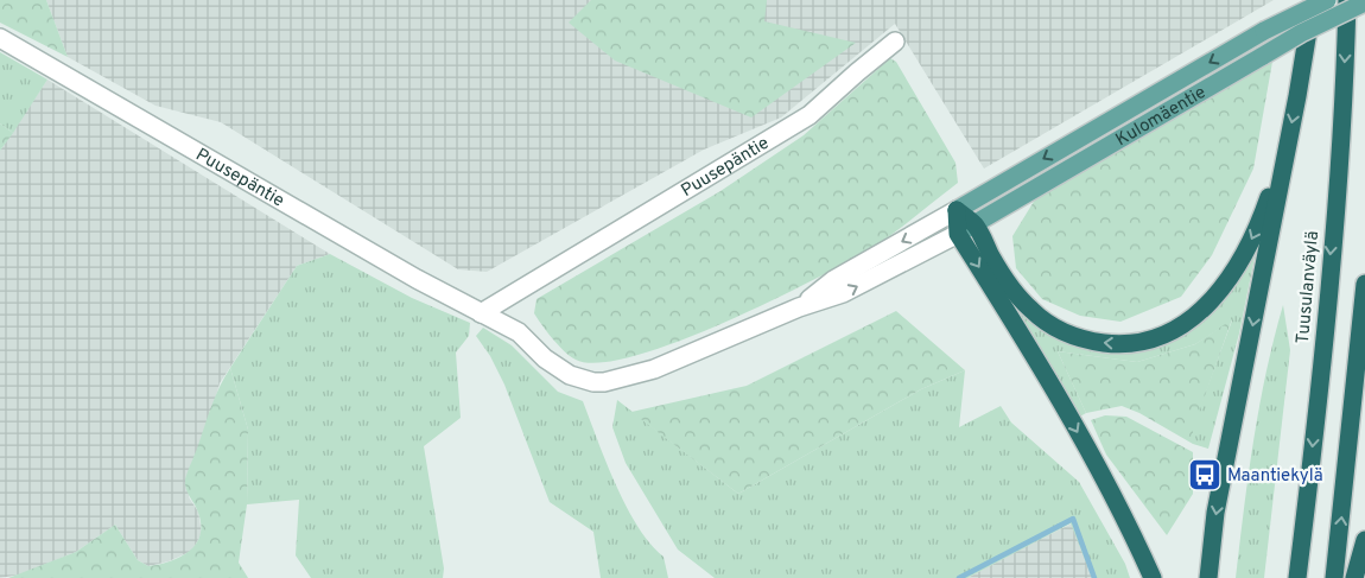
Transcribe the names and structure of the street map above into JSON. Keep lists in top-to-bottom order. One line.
{"streets":{"highway":["Tuusulanväylä"],"main road":["Kulomäentie"],"street":["Puusepäntie"]},"crossings":[["Kulomäentie","Puusepäntie"]],"places":{"bus stop":["Maantiekylä"]}}
